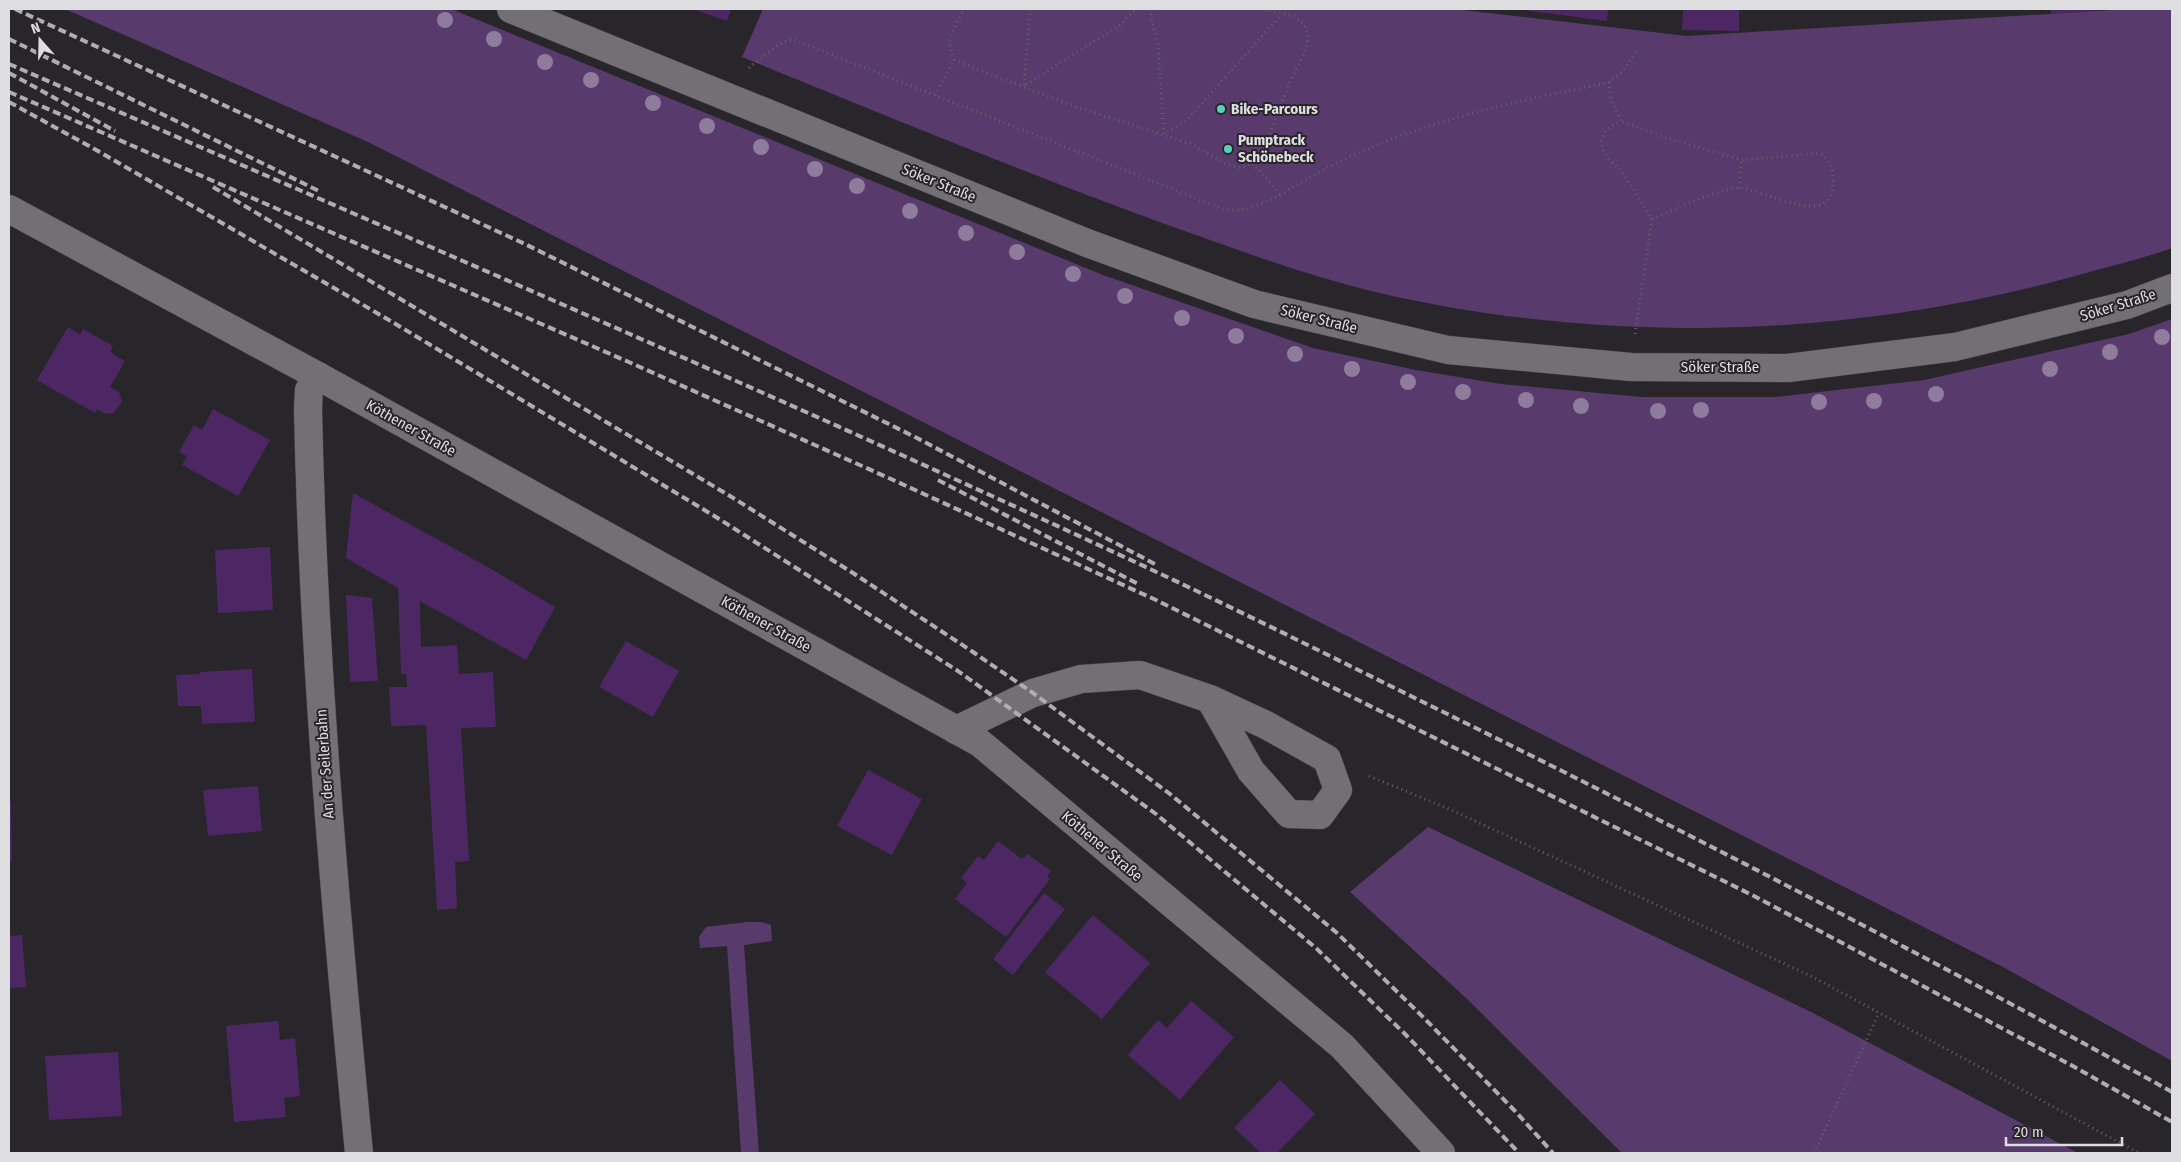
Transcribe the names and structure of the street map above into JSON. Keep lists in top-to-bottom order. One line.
{"streets":{"street":["Söker Straße","Köthener Straße","An der Seilerbahn"]},"crossings":[["Köthener Straße","An der Seilerbahn"]],"places":["Bike-Parcours","Pumptrack Schönebeck"],"scale_bar":"20 m","north":"top"}
